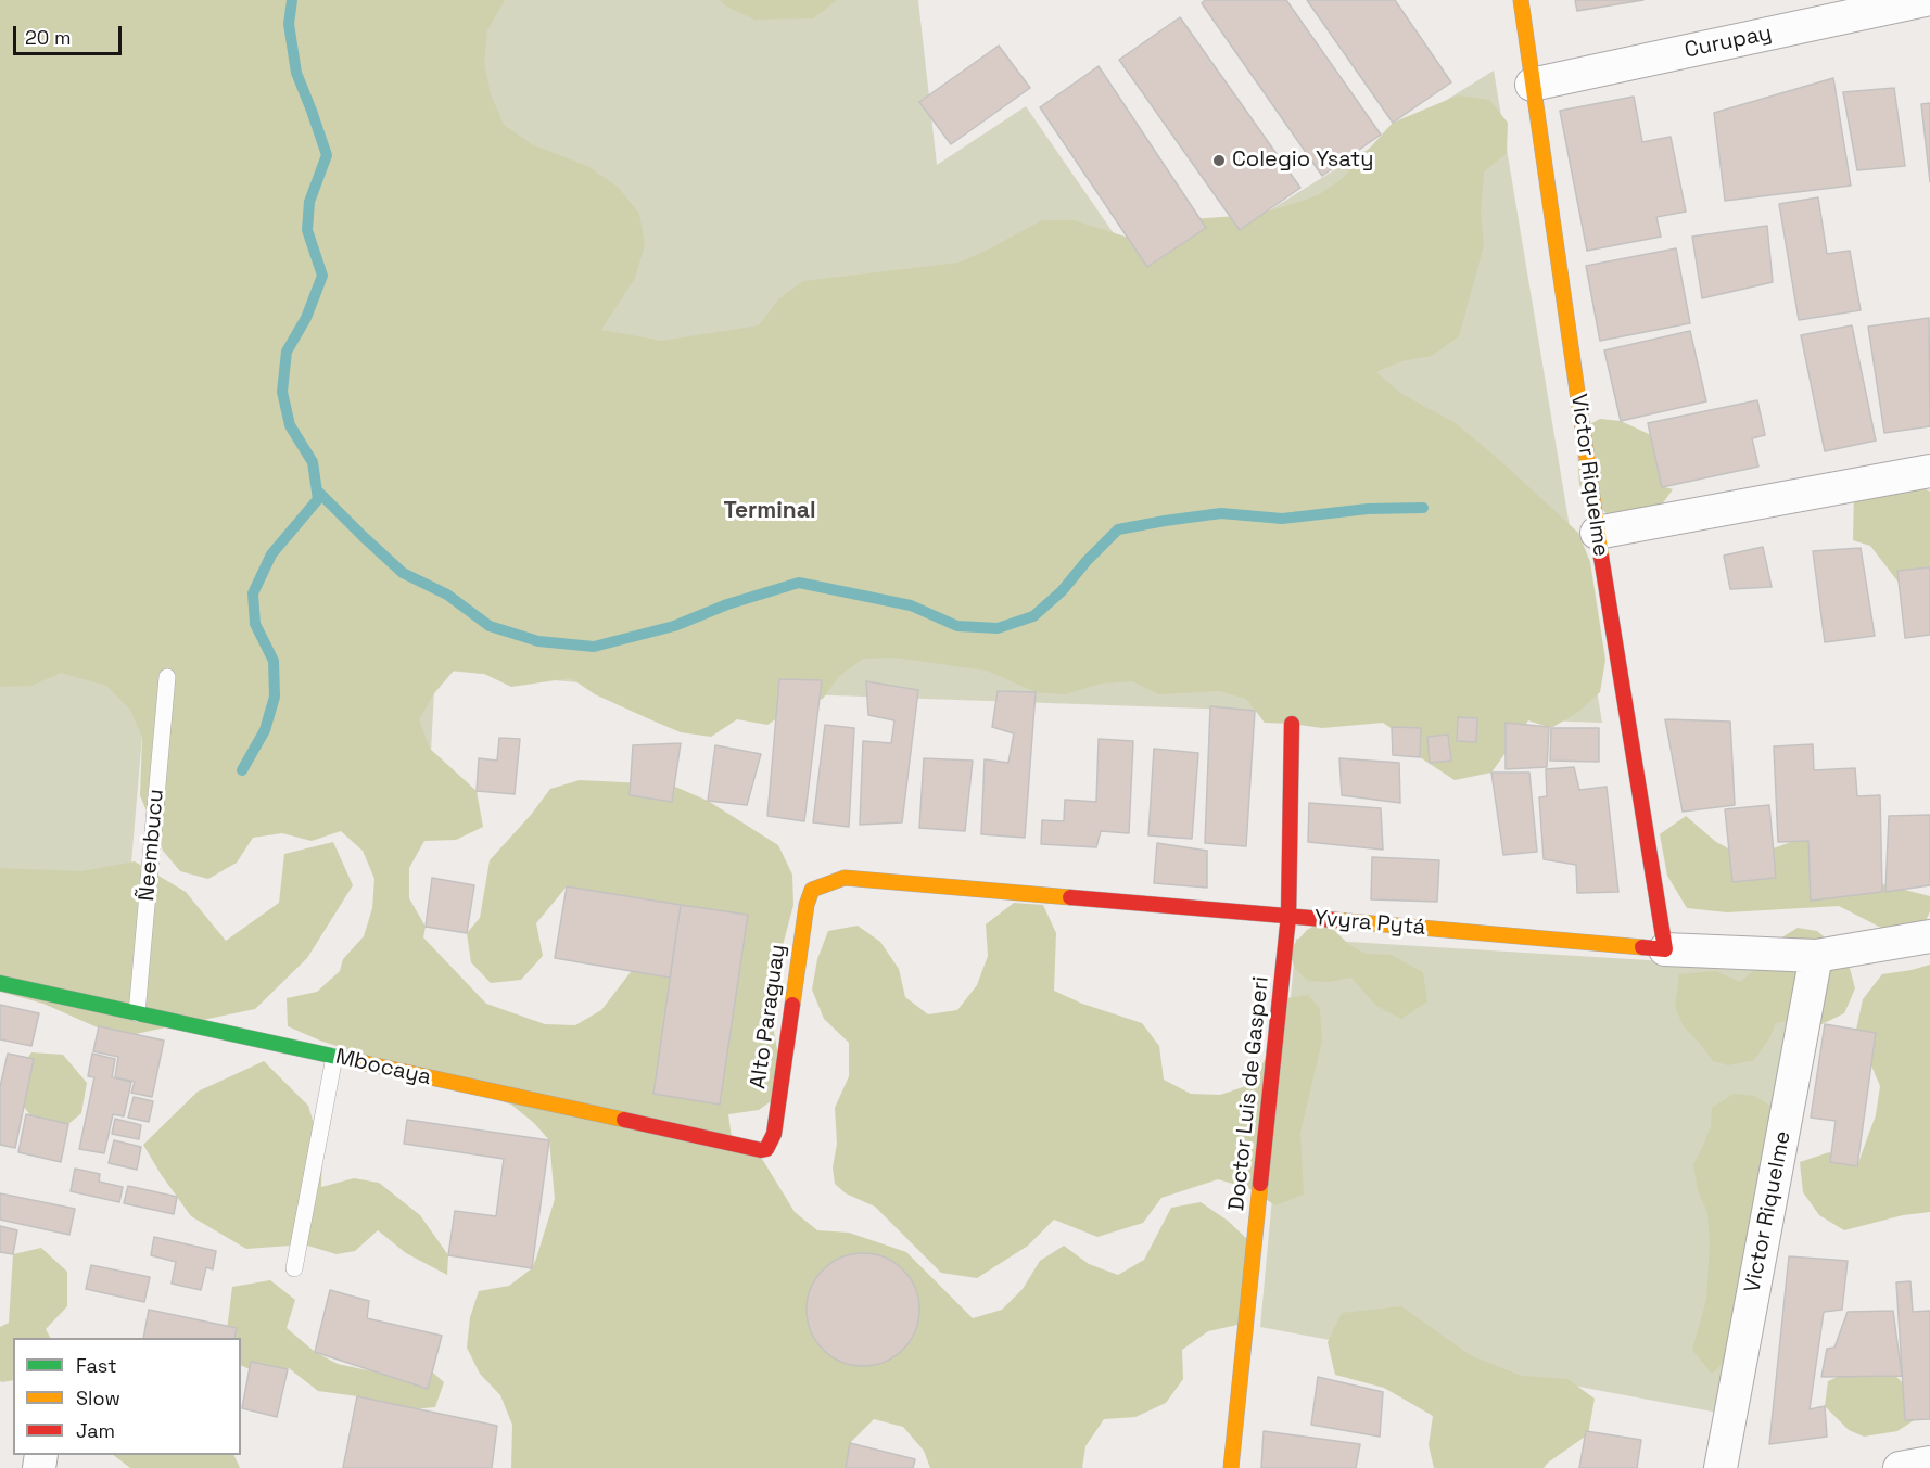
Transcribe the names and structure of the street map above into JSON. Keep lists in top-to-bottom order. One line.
{"streets":{"street":["Curupay","Victor Riquelme","Yvyra Pytá","Alto Paraguay","Mbocaya","Doctor Luis de Gasperi"],"lane":["Ñeembucu"]},"crossings":[["Curupay","Victor Riquelme"],["Victor Riquelme","Yvyra Pytá"],["Ñeembucu","Mbocaya"],["Yvyra Pytá","Alto Paraguay"],["Yvyra Pytá","Doctor Luis de Gasperi"],["Alto Paraguay","Mbocaya"]],"districts":["Terminal"],"places":["Colegio Ysaty"],"legend":["Fast","Slow","Jam"],"scale_bar":"20 m"}
